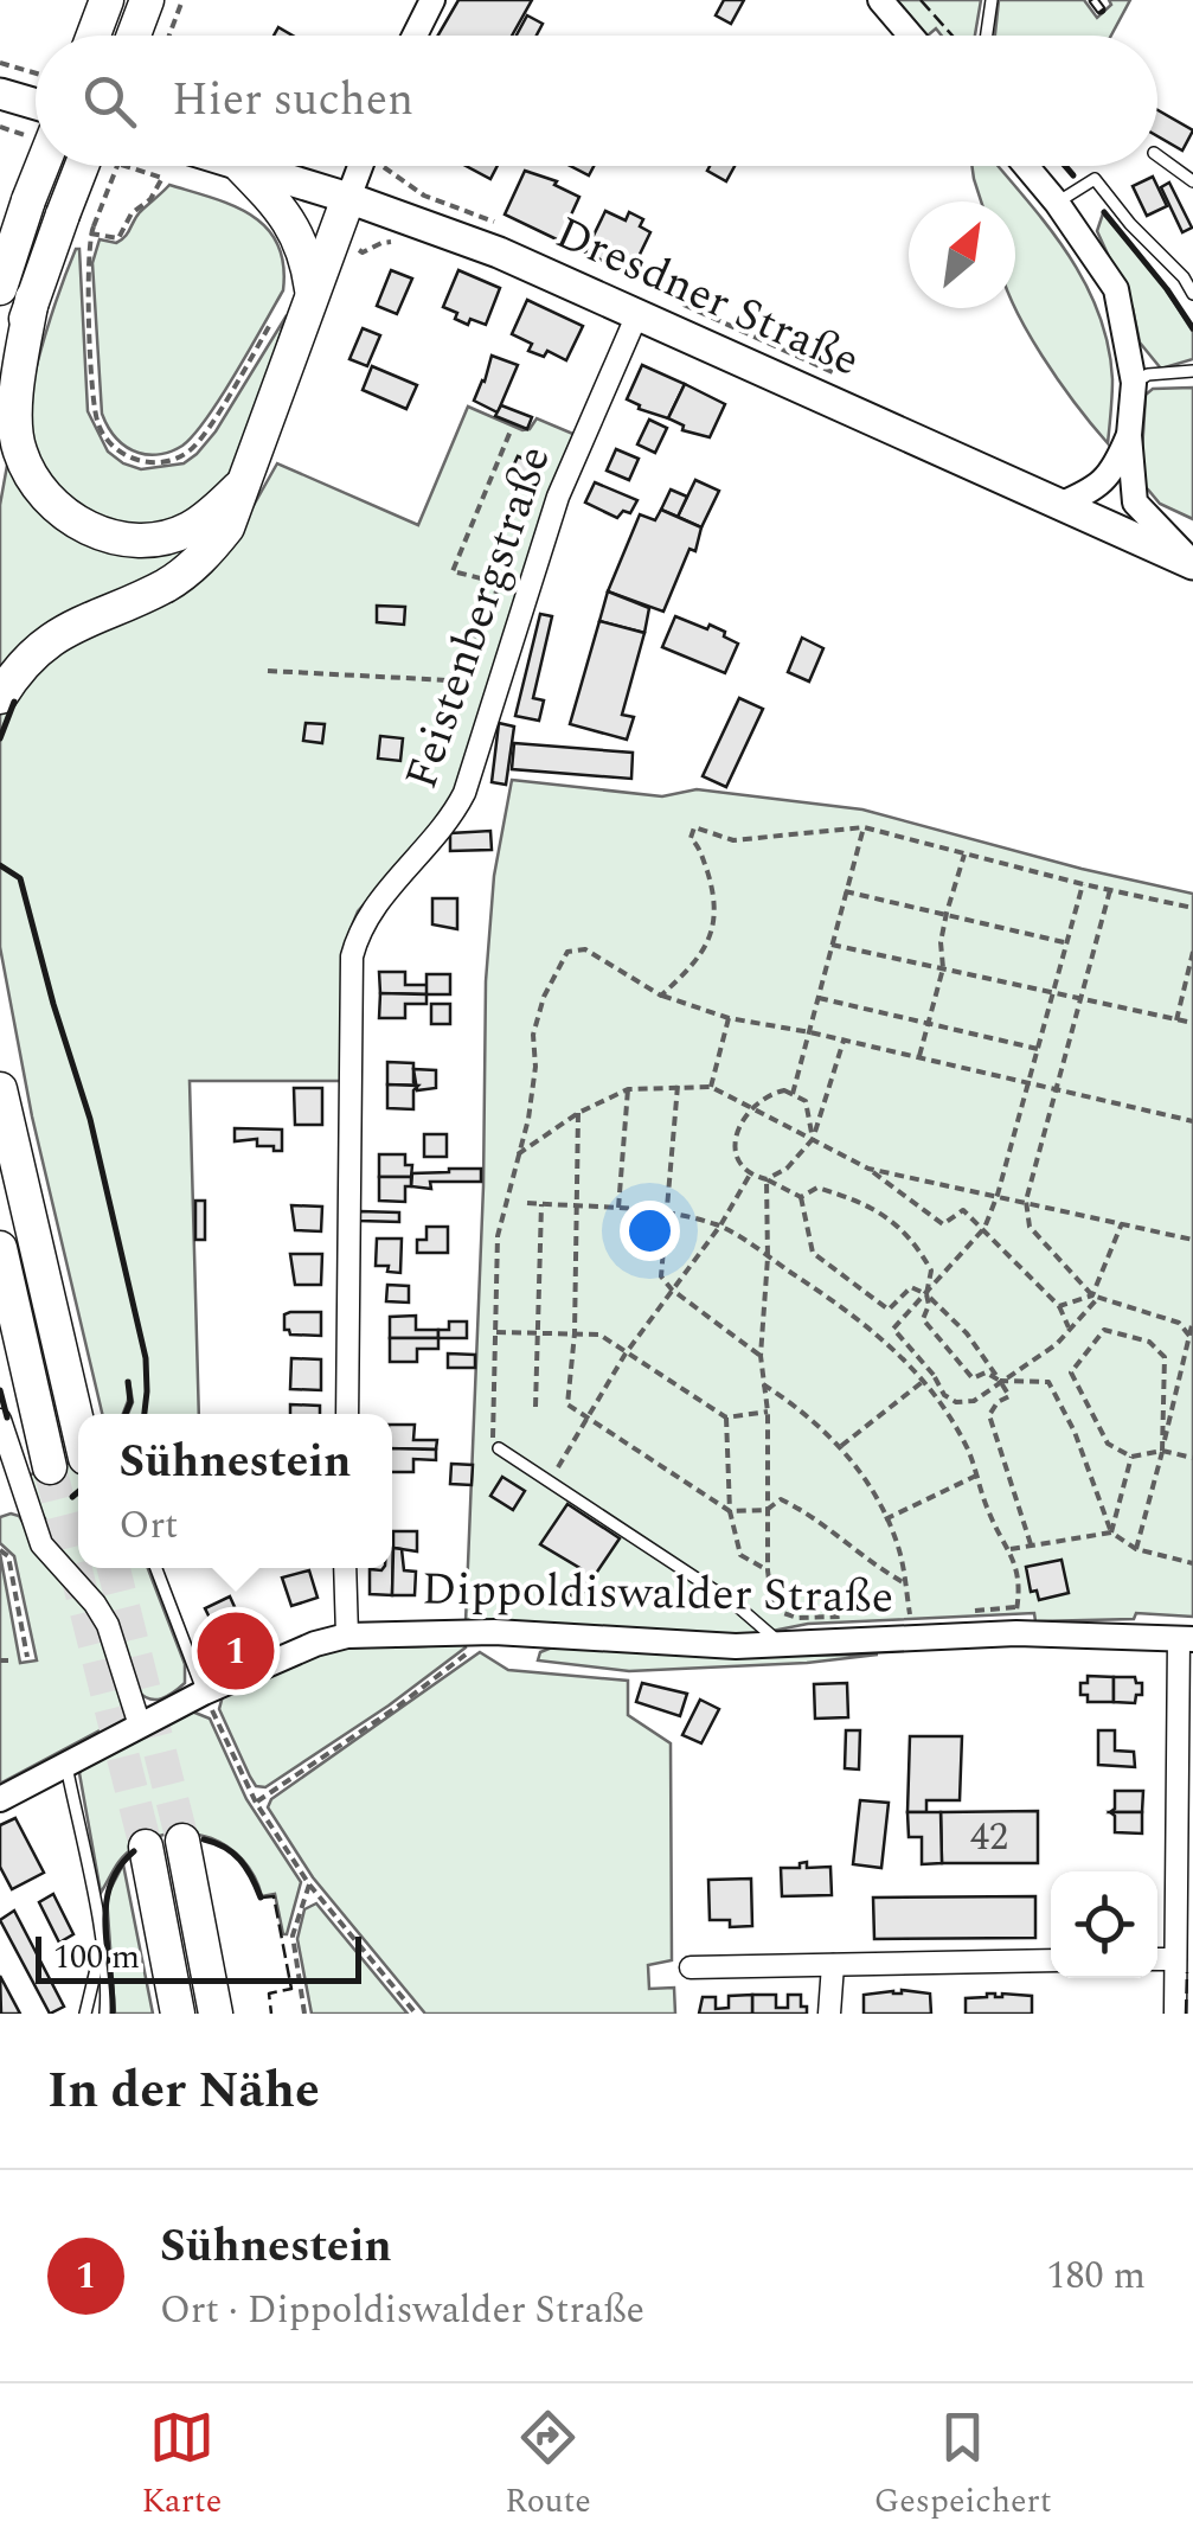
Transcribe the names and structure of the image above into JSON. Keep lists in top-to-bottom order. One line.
{"streets":{"main road":["Dresdner Straße"],"street":["Feistenbergstraße","Dippoldiswalder Straße"]},"crossings":[["Dresdner Straße","Feistenbergstraße"]],"house_numbers":["42"],"scale_bar":"100 m","north":"top right","page":{"search":"Hier suchen","popup":["Sühnestein","Ort"],"pins":"1","scale":"100 m","heading":"In der Nähe","list":[{"mark":"1","name":"Sühnestein","note":"Ort · Dippoldiswalder Straße","value":"180 m"}],"nav":["Karte","Route","Gespeichert"]}}
